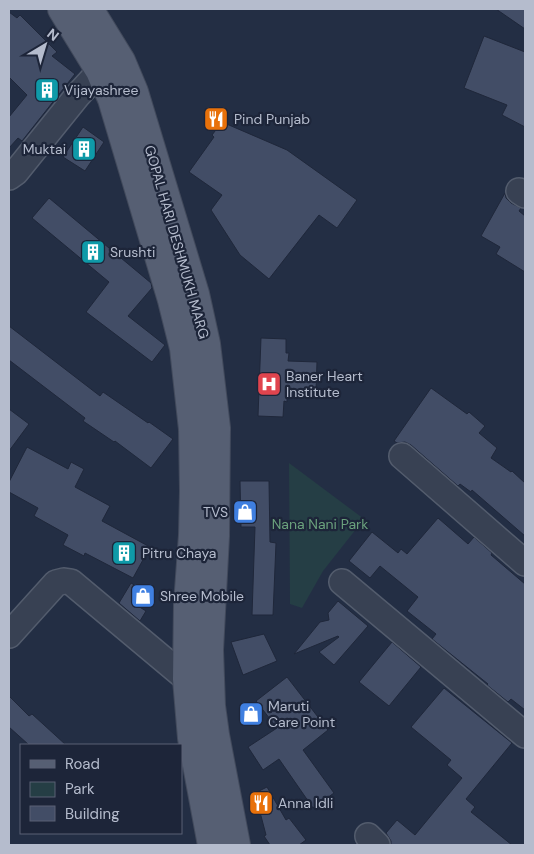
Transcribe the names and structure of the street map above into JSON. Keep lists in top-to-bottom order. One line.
{"streets":{"main road":["GOPAL HARI DESHMUKH MARG"]},"parks":["Nana Nani Park"],"places":{"building":["Vijayashree","Muktai","Srushti","Pitru Chaya"],"restaurant":["Pind Punjab","Anna Idli"],"hospital":["Baner Heart Institute"],"shop":["TVS","Shree Mobile","Maruti Care Point"]},"legend":["Road","Park","Building"],"north":"top right"}
